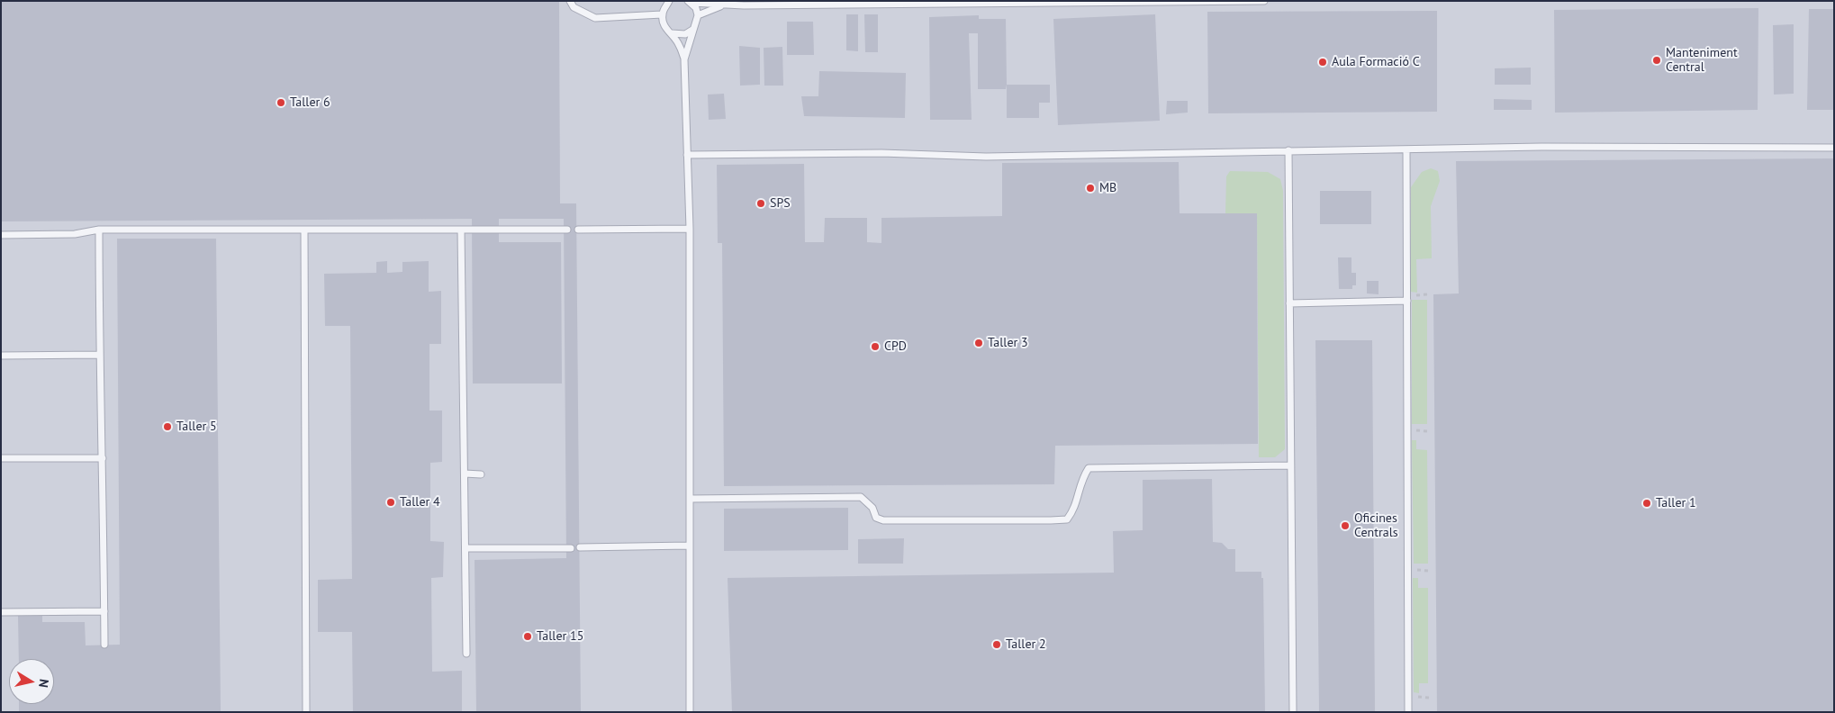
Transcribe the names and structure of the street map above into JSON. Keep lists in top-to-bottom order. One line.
{"places":["Manteniment Central","Aula Formació C","Taller 6","MB","SPS","Taller 3","CPD","Taller 5","Taller 4","Taller 1","Oficines Centrals","Taller 15","Taller 2"],"north":"right"}
